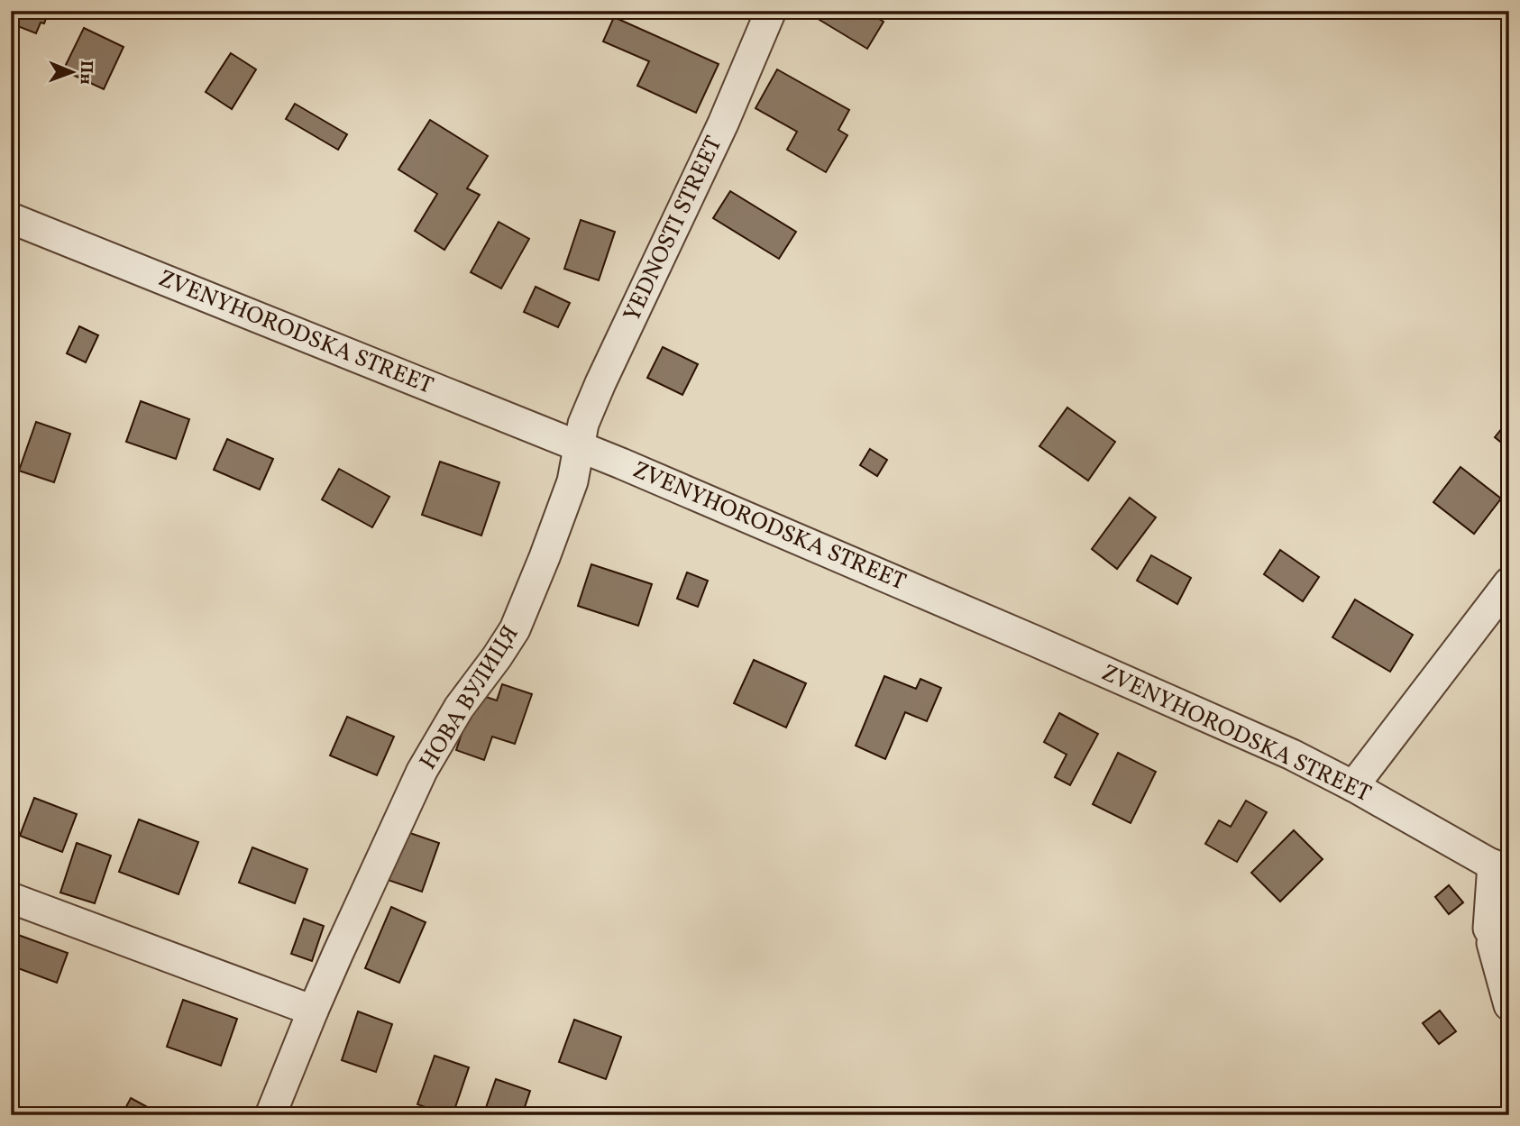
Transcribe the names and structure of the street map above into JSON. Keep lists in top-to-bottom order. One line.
{"streets":{"street":["YEDNOSTI STREET","ZVENYHORODSKA STREET","НОВА ВУЛИЦЯ"]},"crossings":[["YEDNOSTI STREET","ZVENYHORODSKA STREET"],["YEDNOSTI STREET","НОВА ВУЛИЦЯ"],["ZVENYHORODSKA STREET","НОВА ВУЛИЦЯ"]],"north":"right"}
